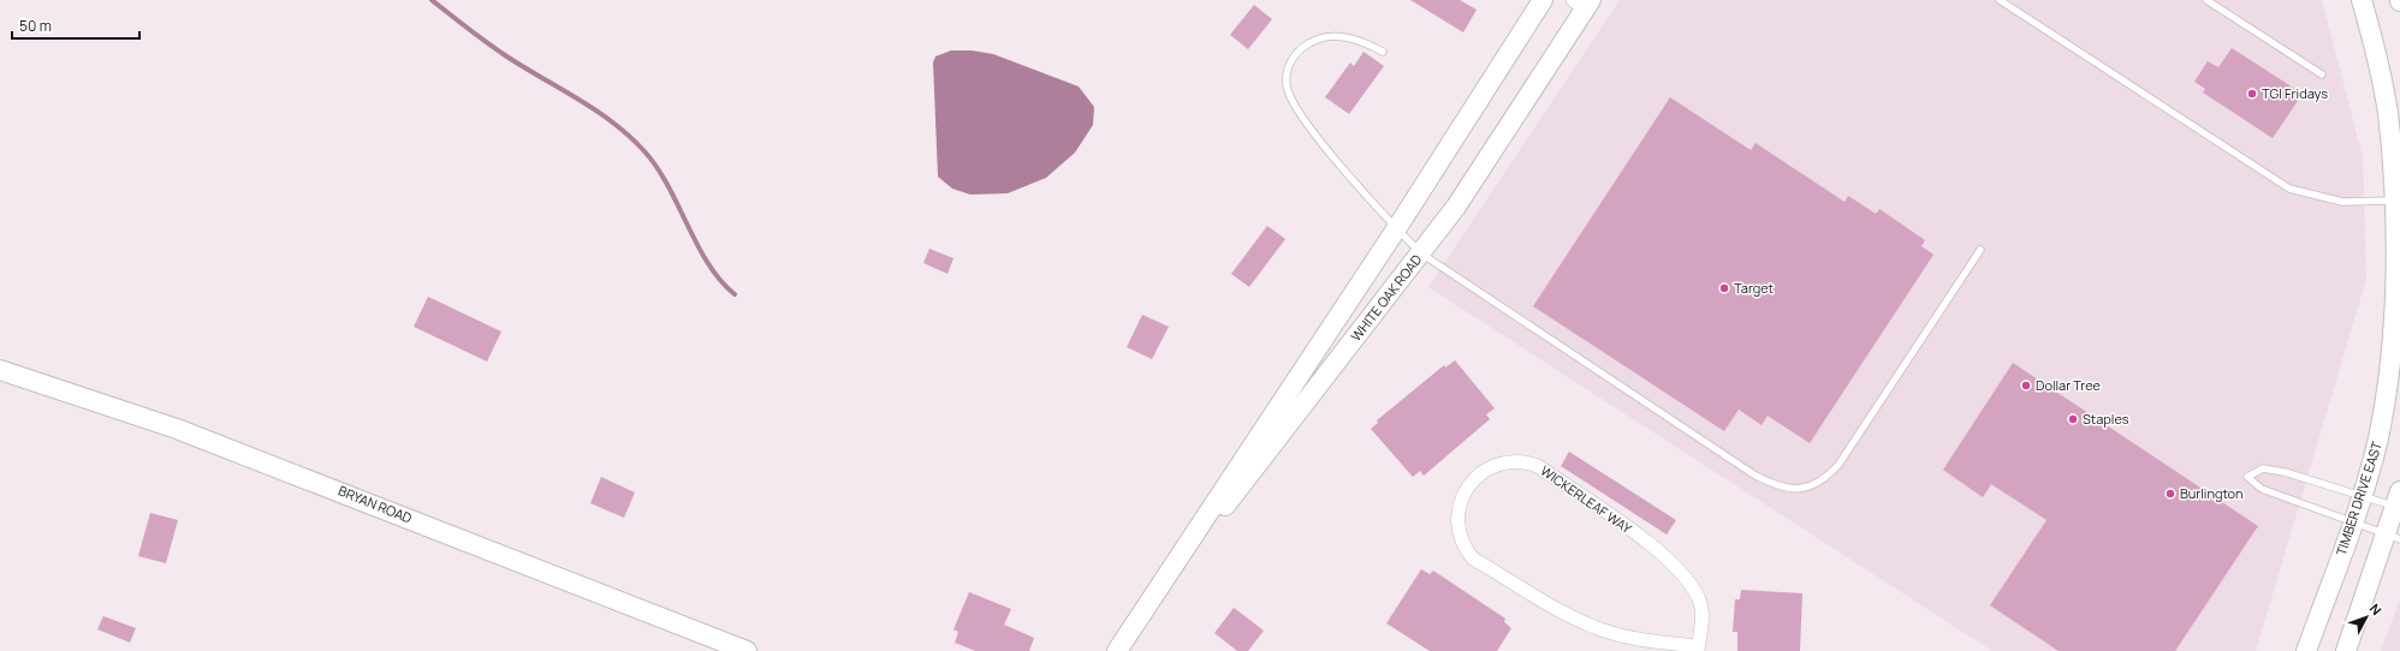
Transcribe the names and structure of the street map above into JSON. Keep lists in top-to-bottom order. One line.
{"streets":{"street":["WHITE OAK ROAD","TIMBER DRIVE EAST","WICKERLEAF WAY","BRYAN ROAD"]},"places":["TGI Fridays","Target","Dollar Tree","Staples","Burlington"],"scale_bar":"50 m","north":"top right"}
